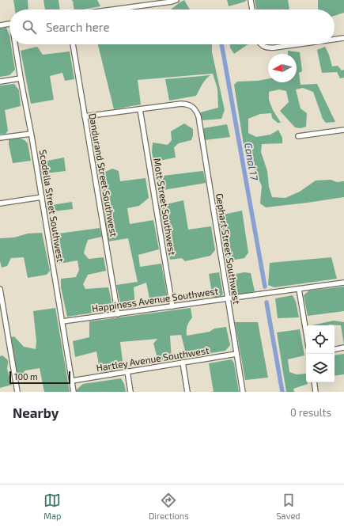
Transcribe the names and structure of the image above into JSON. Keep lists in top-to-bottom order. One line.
{"streets":{"street":["Dandurand Street Southwest","Scodella Street Southwest","Mott Street Southwest","Gephart Street Southwest","Happiness Avenue Southwest","Hartley Avenue Southwest"]},"crossings":[["Dandurand Street Southwest","Happiness Avenue Southwest"],["Scodella Street Southwest","Happiness Avenue Southwest"],["Scodella Street Southwest","Hartley Avenue Southwest"],["Mott Street Southwest","Gephart Street Southwest"],["Mott Street Southwest","Happiness Avenue Southwest"],["Gephart Street Southwest","Happiness Avenue Southwest"],["Gephart Street Southwest","Hartley Avenue Southwest"]],"water":["Canal 17"],"scale_bar":"100 m","north":"left","page":{"search":"Search here","scale":"100 m","heading":["Nearby","0 results"],"nav":["Map","Directions","Saved"]}}
